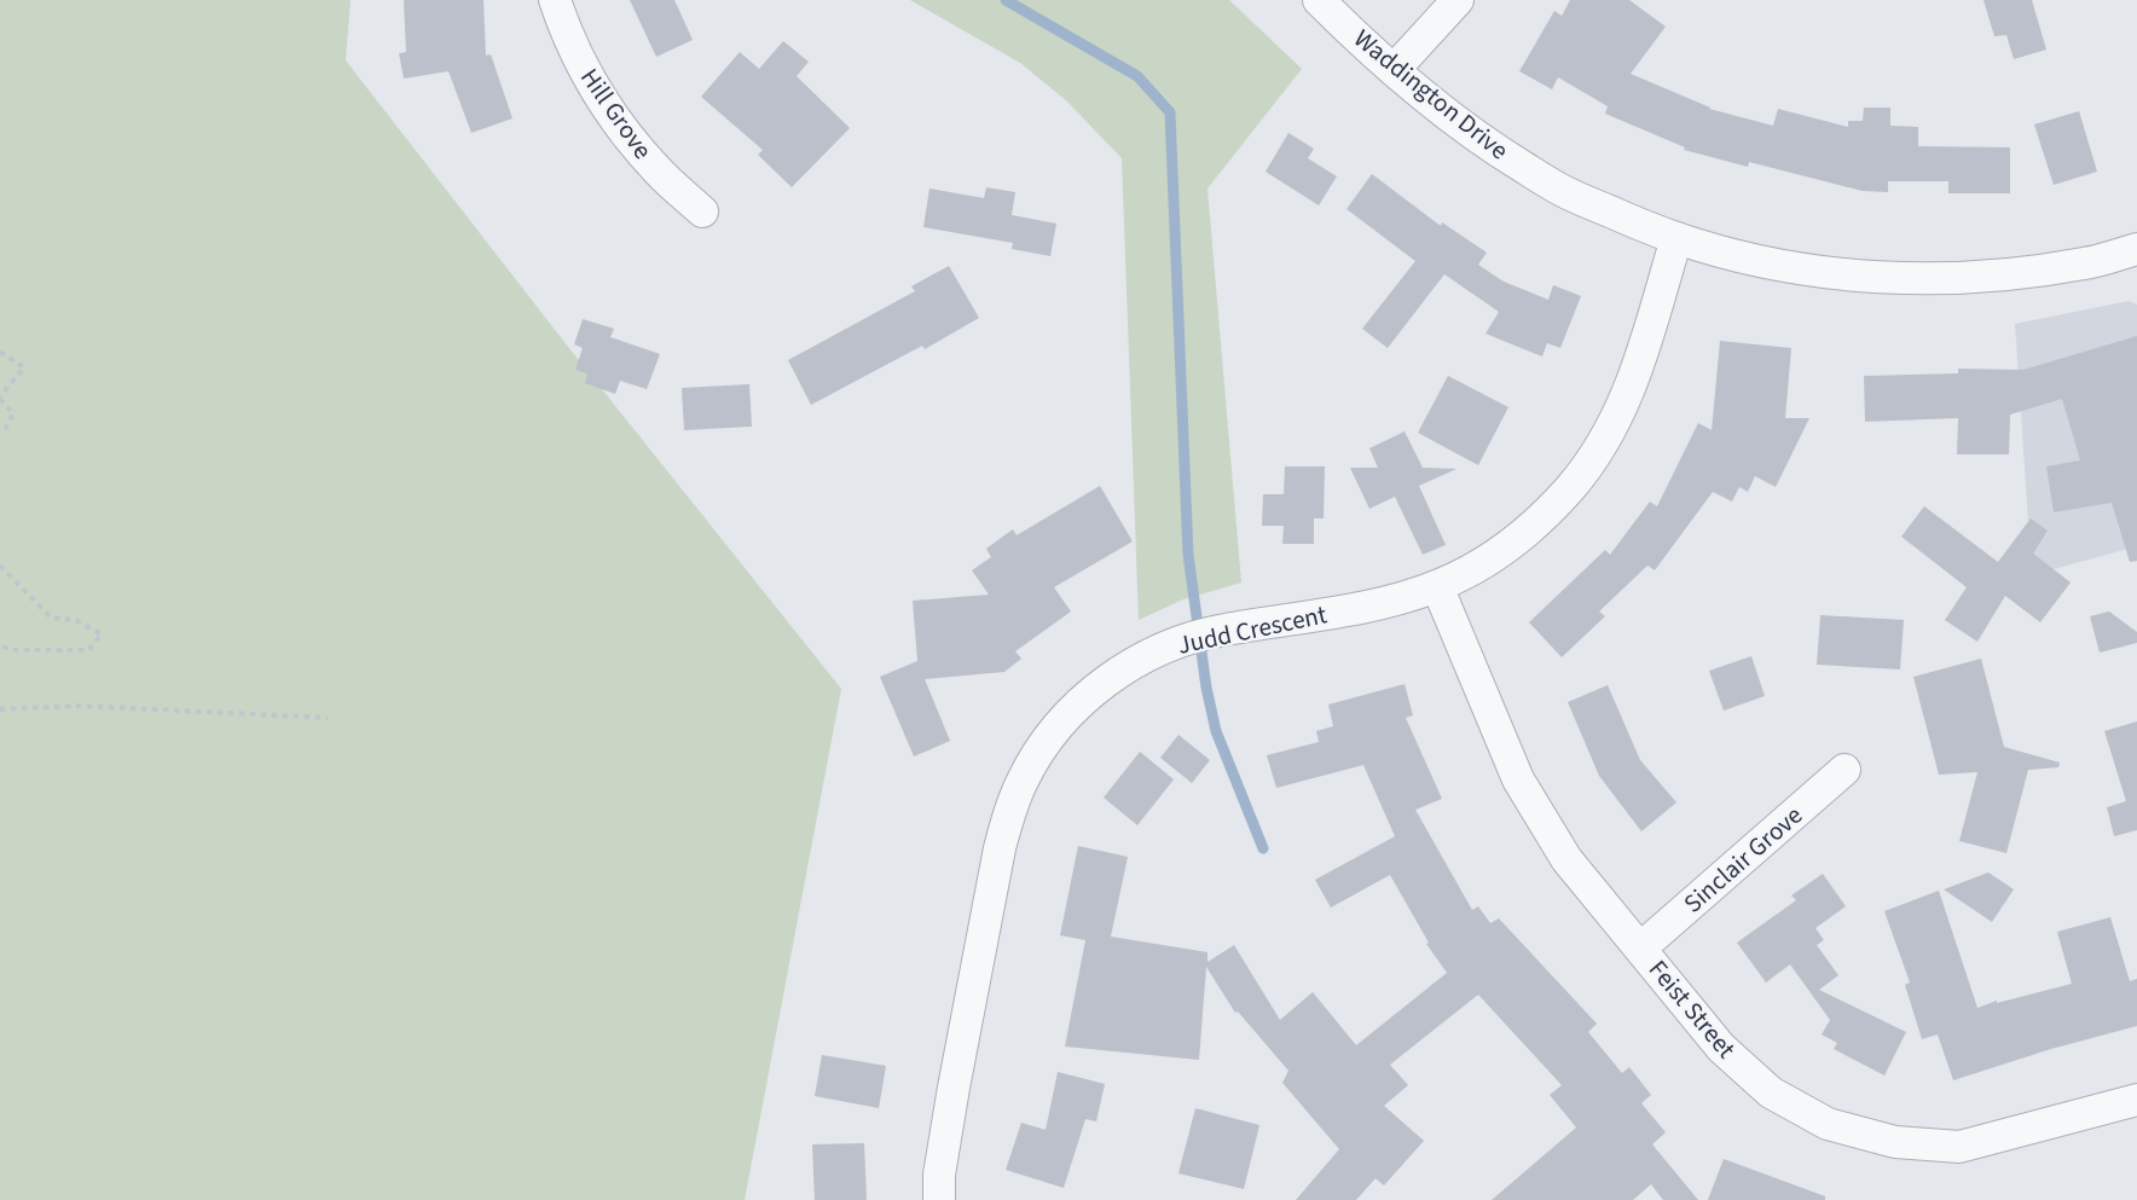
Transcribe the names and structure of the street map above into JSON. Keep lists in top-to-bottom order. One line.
{"streets":{"street":["Waddington Drive","Hill Grove","Judd Crescent","Sinclair Grove","Feist Street"]},"crossings":[["Waddington Drive","Judd Crescent"],["Judd Crescent","Feist Street"],["Sinclair Grove","Feist Street"]]}
